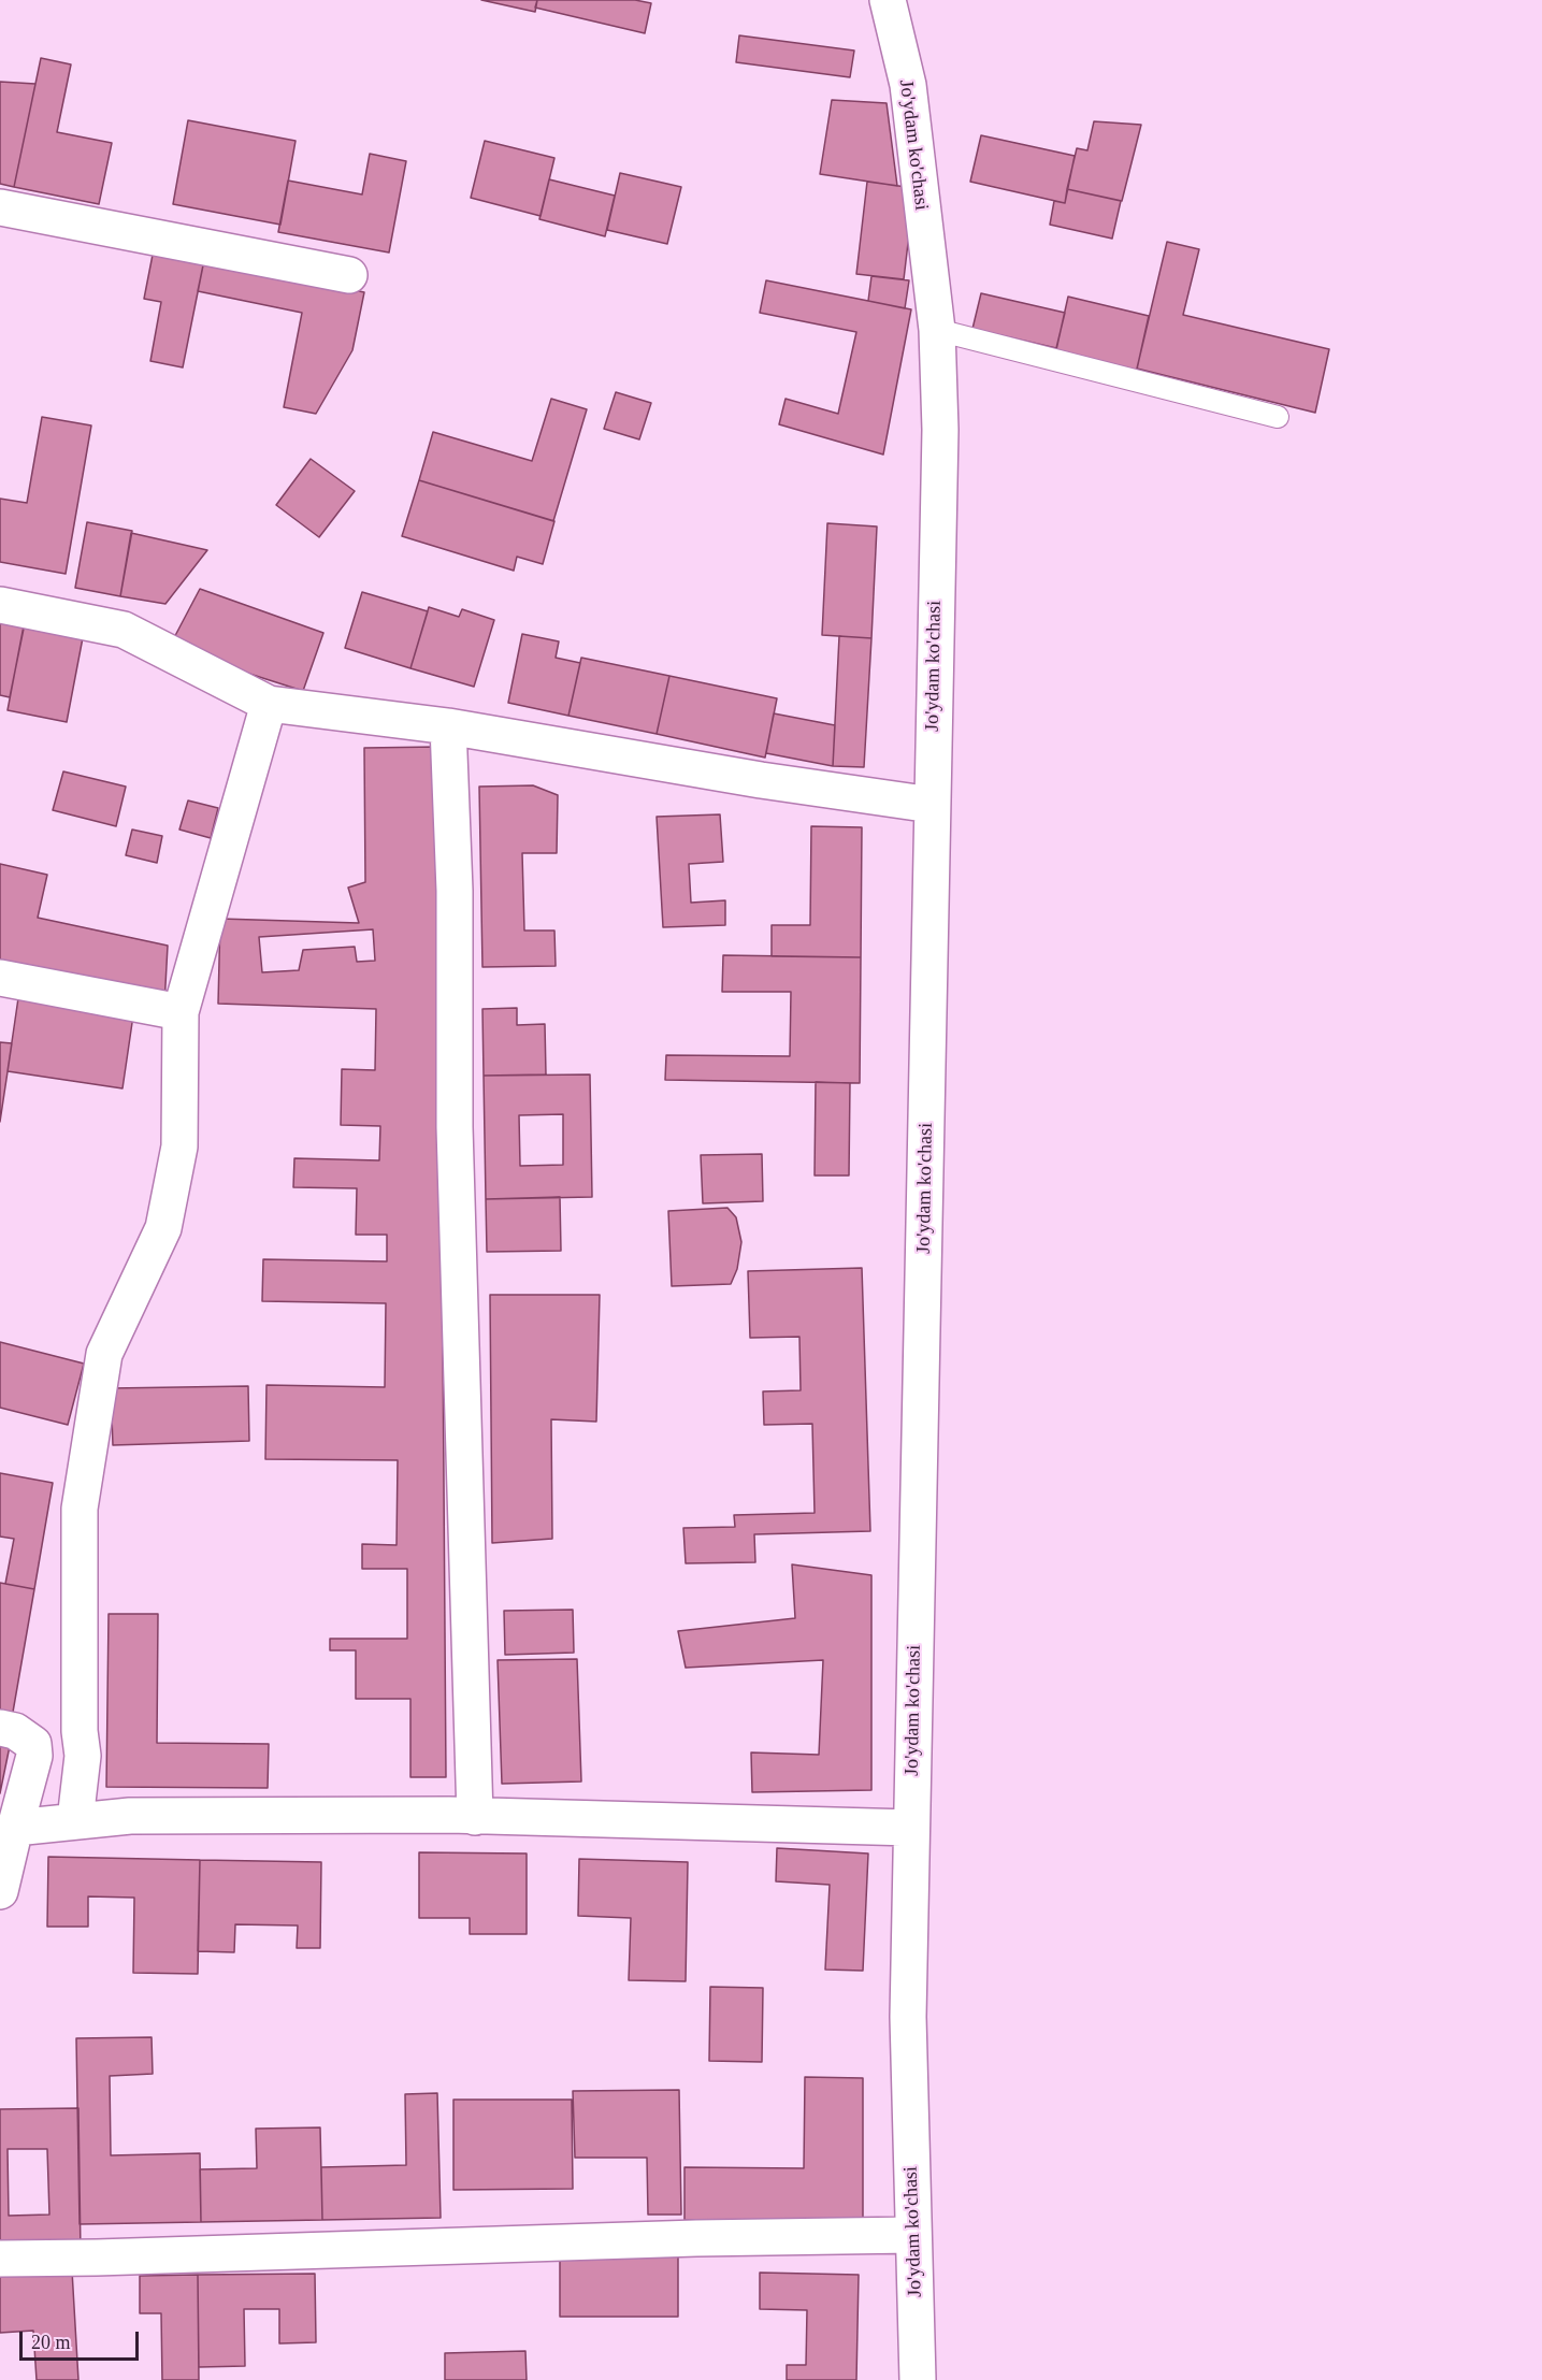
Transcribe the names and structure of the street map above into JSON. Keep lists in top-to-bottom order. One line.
{"streets":{"street":["Jo'ydam ko'chasi"]},"scale_bar":"20 m"}
